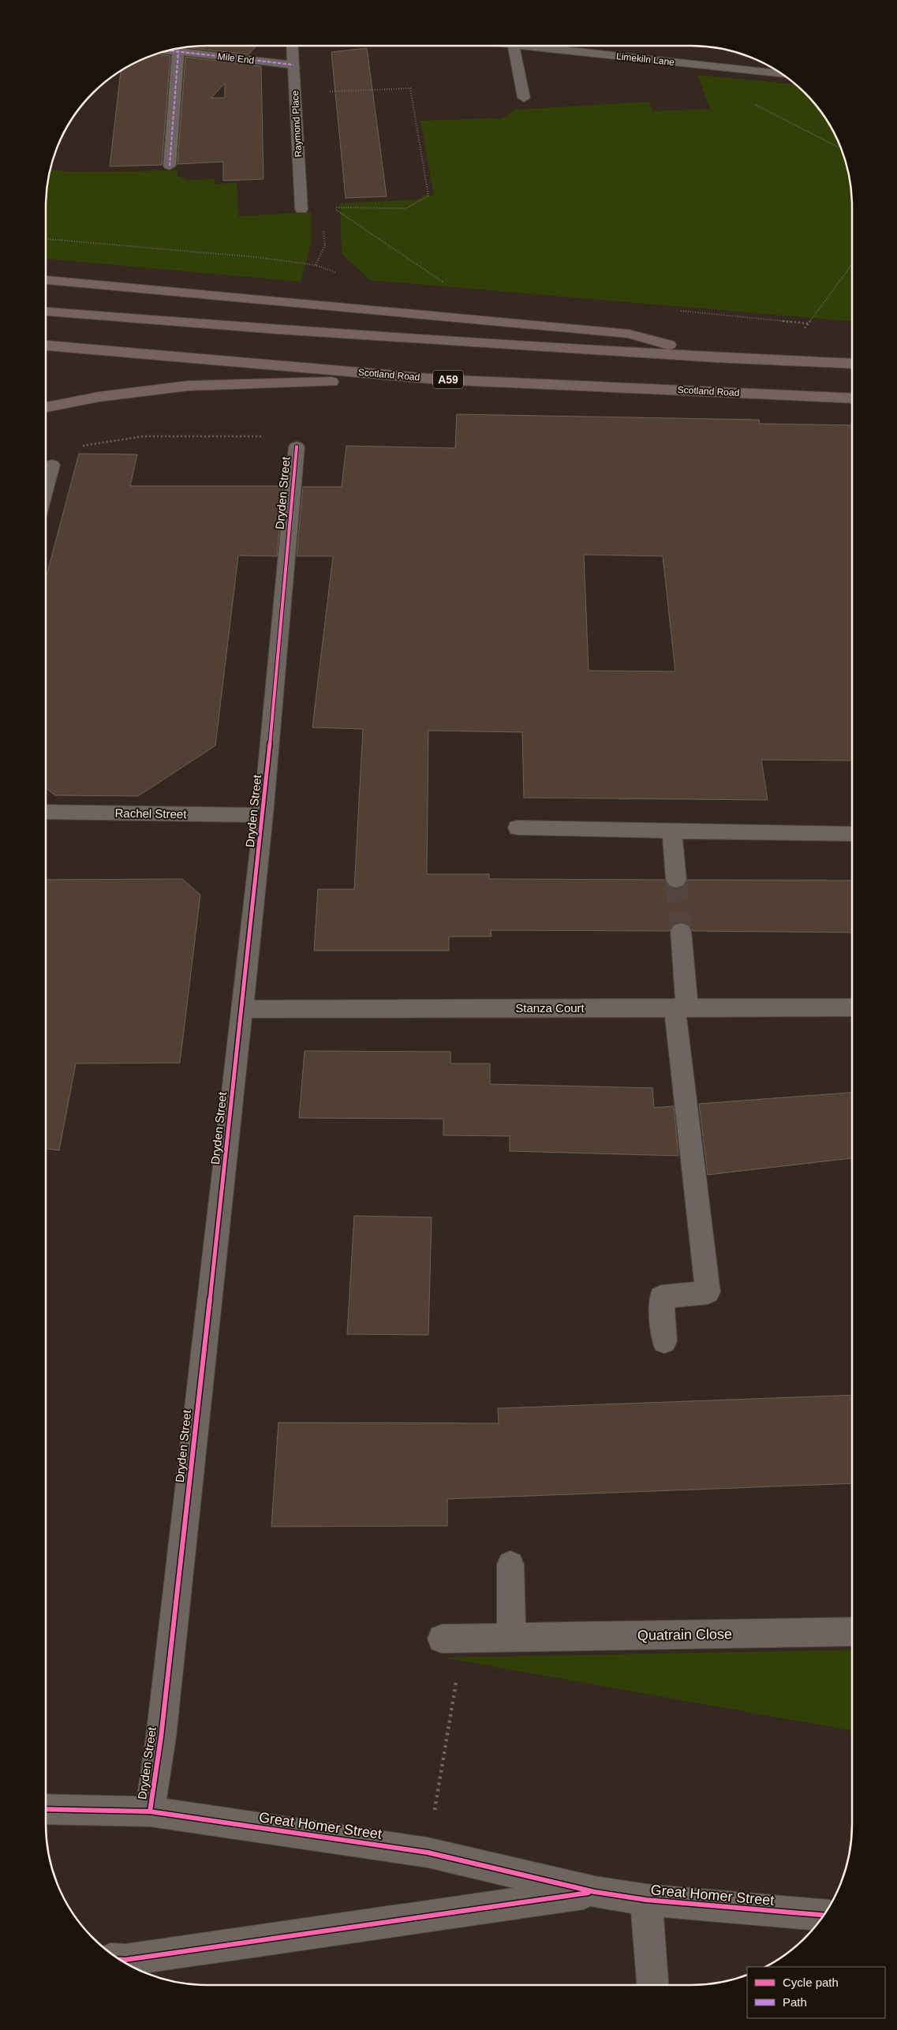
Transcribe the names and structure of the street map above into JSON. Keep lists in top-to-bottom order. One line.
{"streets":{"highway":["Scotland Road","A59"],"street":["Mile End","Limekiln Lane","Raymond Place","Dryden Street","Rachel Street","Stanza Court","Quatrain Close","Great Homer Street"]},"crossings":[["Mile End","Raymond Place"],["Dryden Street","Rachel Street"],["Dryden Street","Stanza Court"],["Dryden Street","Great Homer Street"]],"legend":["Cycle path","Path"]}
